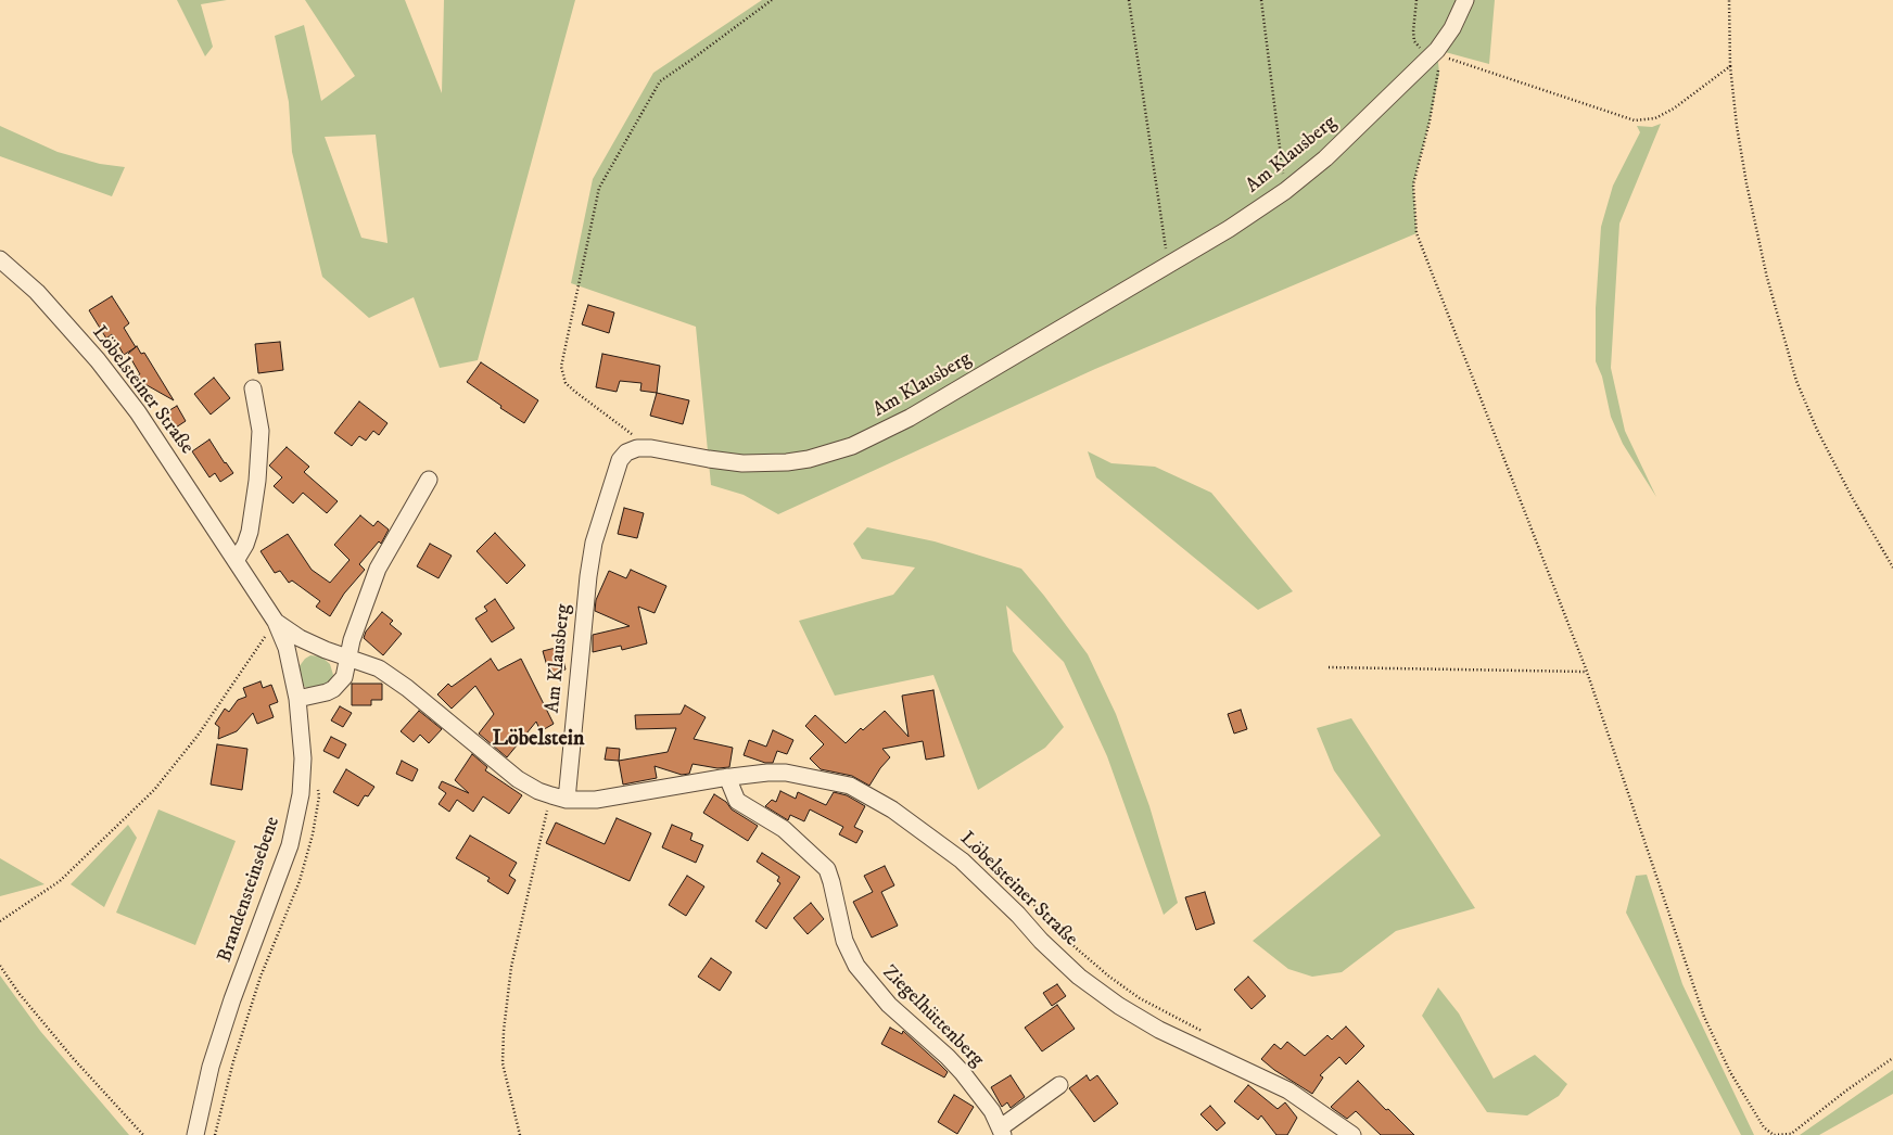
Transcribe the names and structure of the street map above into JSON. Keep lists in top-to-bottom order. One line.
{"streets":{"street":["Am Klausberg","Löbelsteiner Straße","Brandensteinsebene","Ziegelhüttenberg"]},"crossings":[["Am Klausberg","Löbelsteiner Straße"],["Löbelsteiner Straße","Brandensteinsebene"],["Löbelsteiner Straße","Ziegelhüttenberg"]],"districts":["Löbelstein"]}
